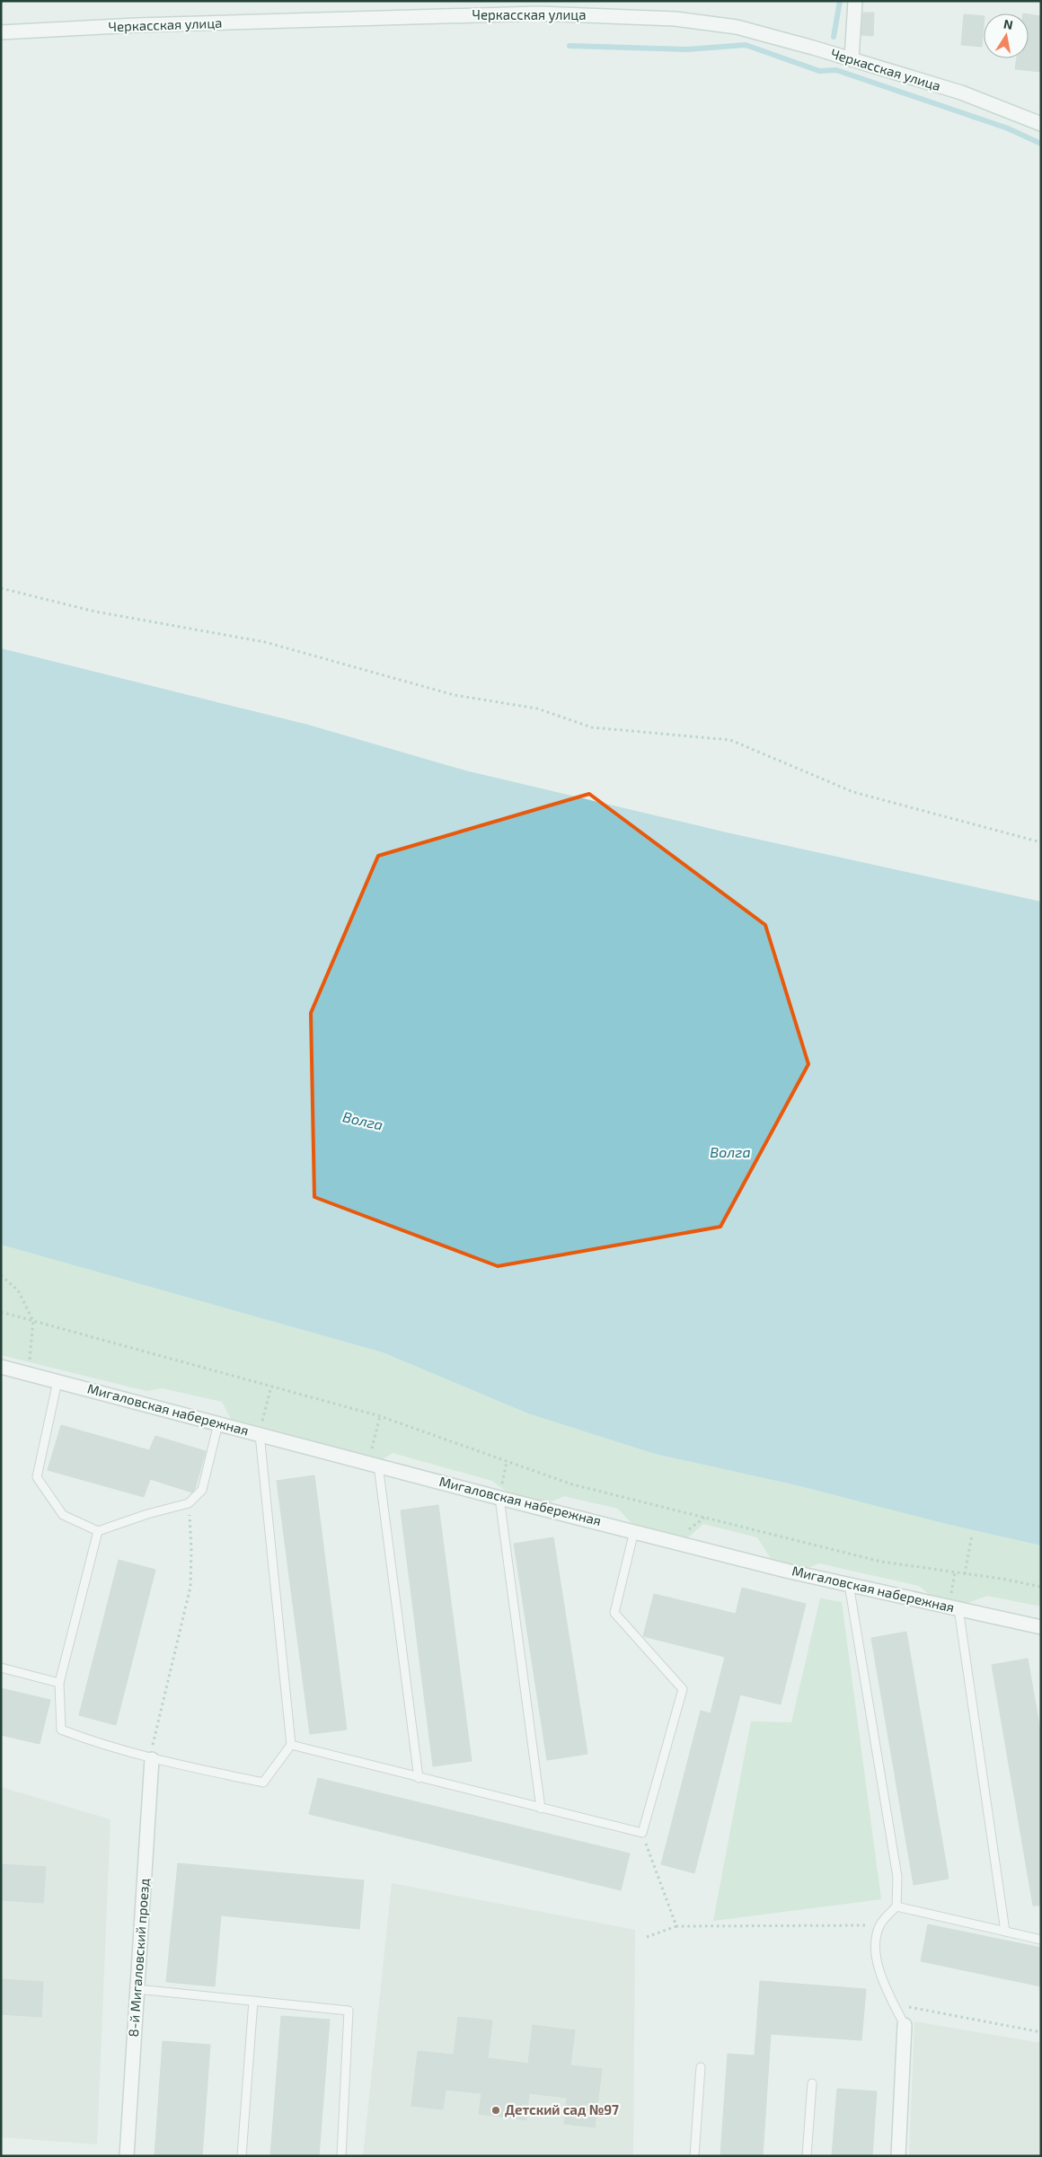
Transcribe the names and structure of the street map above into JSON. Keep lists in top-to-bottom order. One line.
{"streets":{"street":["Черкасская улица","Мигаловская набережная","8-й Мигаловский проезд"]},"water":["Волга"],"places":["Детский сад №97"],"north":"top"}
